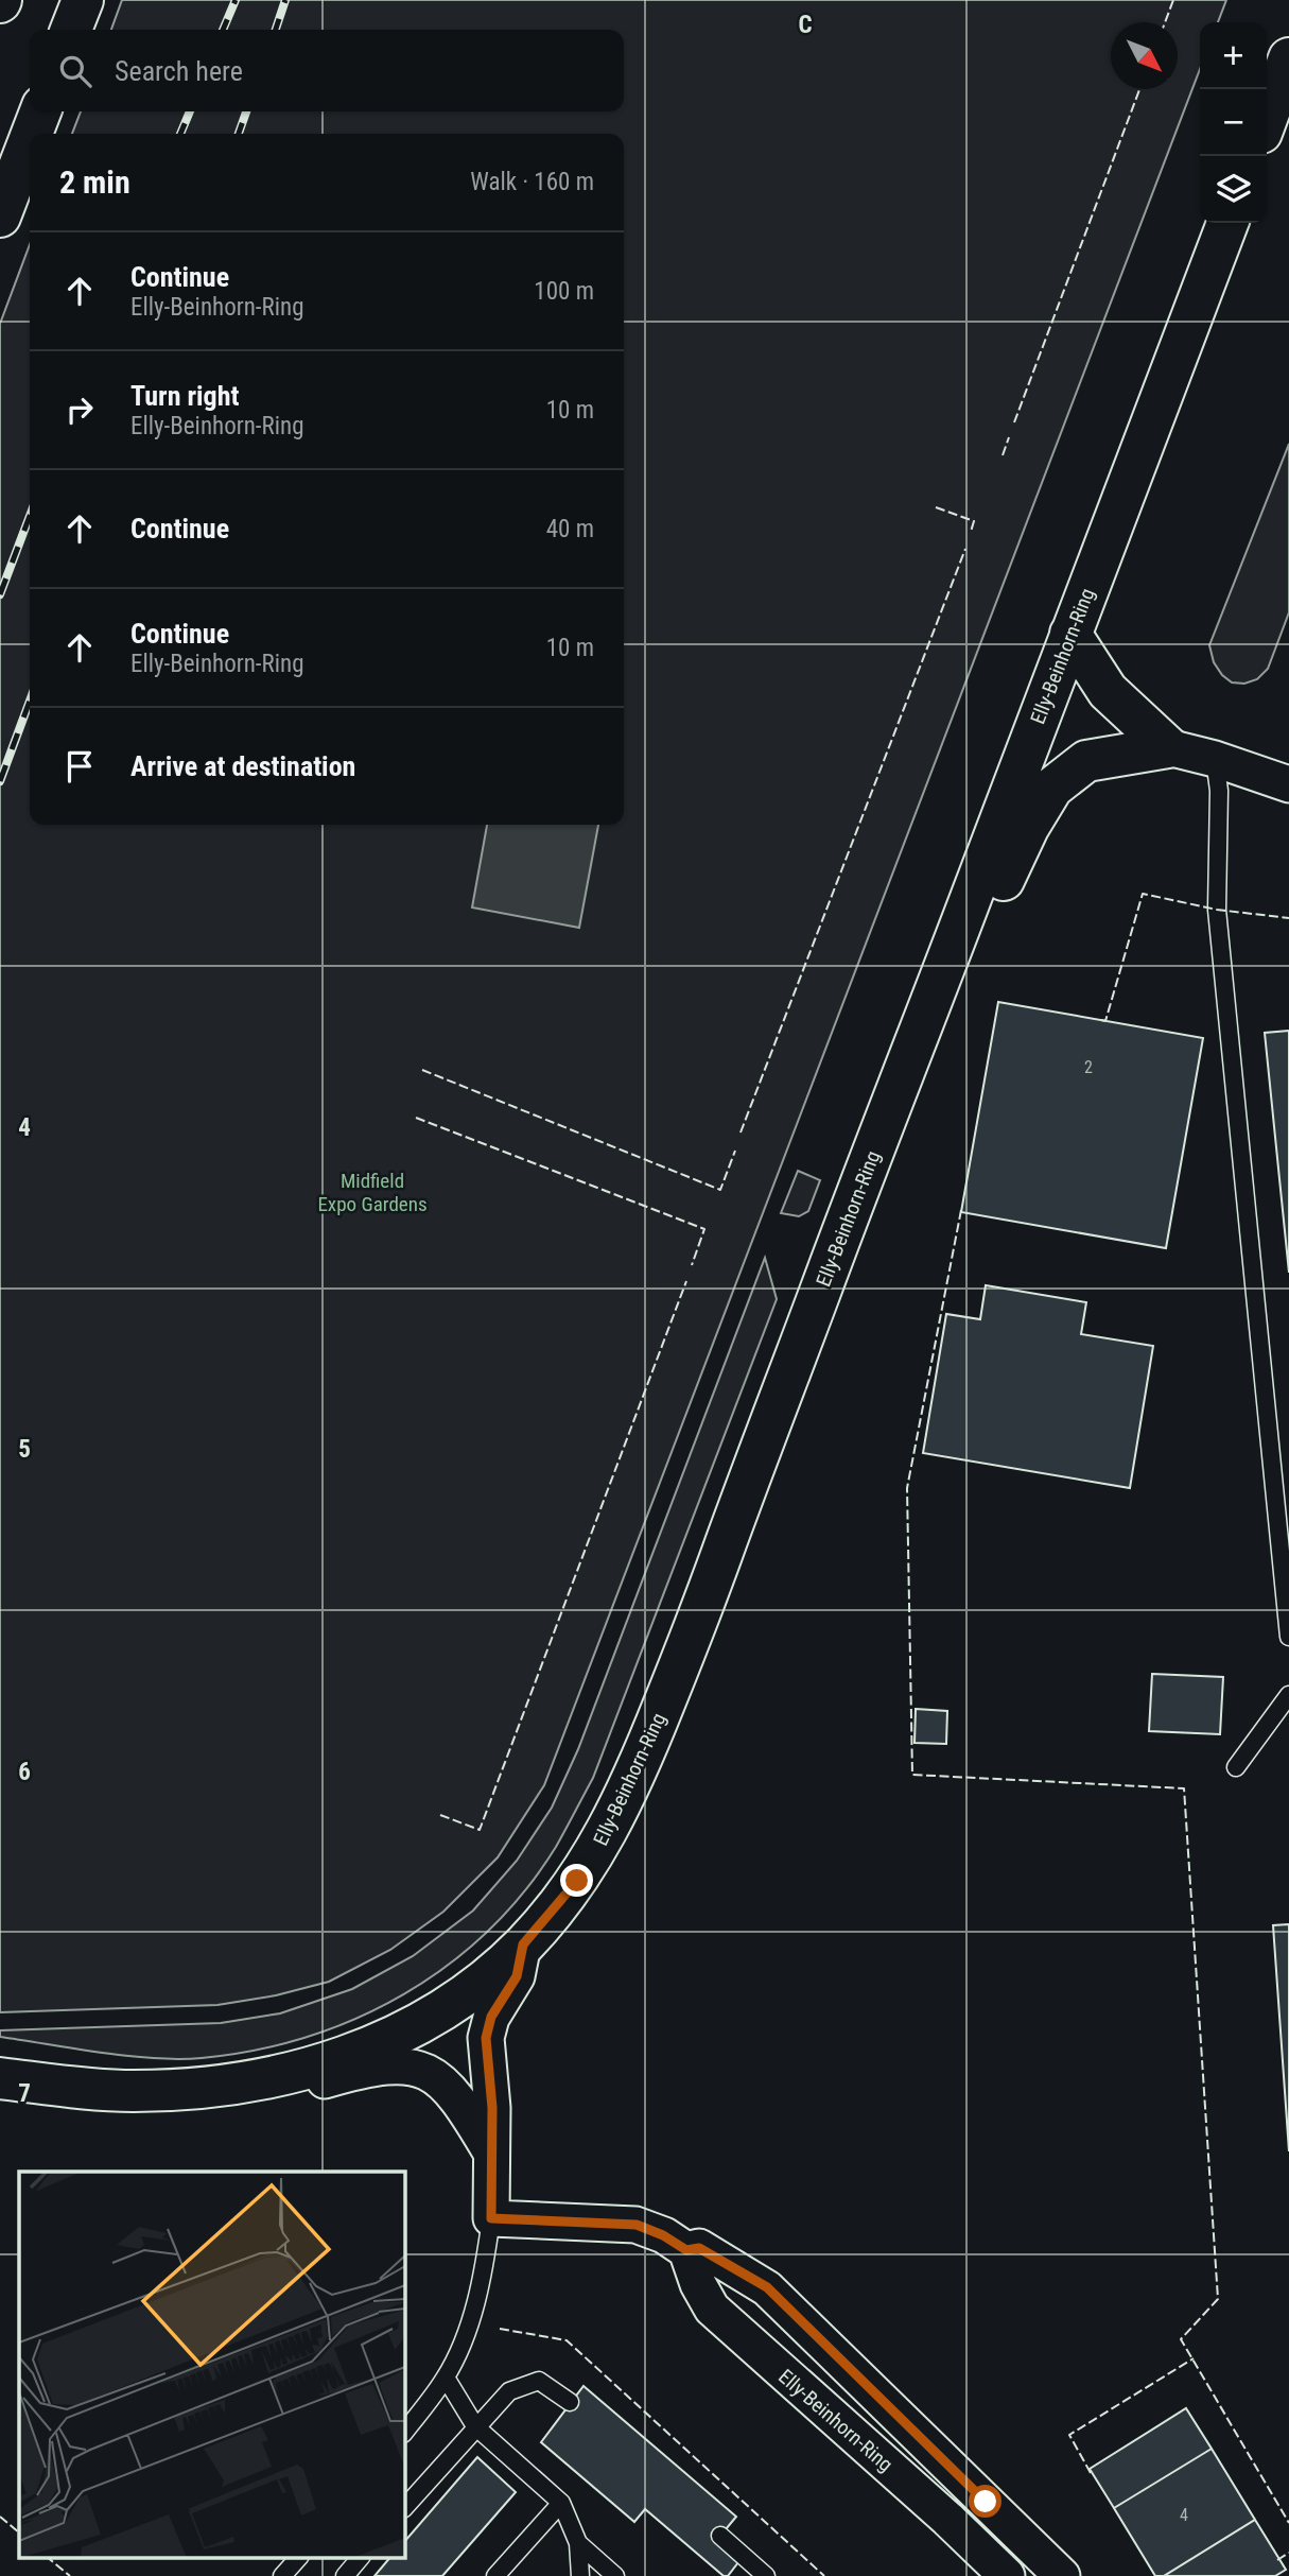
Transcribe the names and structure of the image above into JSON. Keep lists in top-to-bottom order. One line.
{"streets":{"main road":["Elly-Beinhorn-Ring"]},"parks":["Midfield Expo Gardens"],"house_numbers":["2","4"],"north":"bottom right","page":{"map_buttons":["+","−"],"search":"Search here","heading":["2 min","Walk · 160 m"],"list":[["Continue","Elly-Beinhorn-Ring","100 m"],["Turn right","Elly-Beinhorn-Ring","10 m"],["Continue","40 m"],["Continue","Elly-Beinhorn-Ring","10 m"],"Arrive at destination"]},"grid":{"columns":["C"],"rows":["4","5","6","7"]}}
